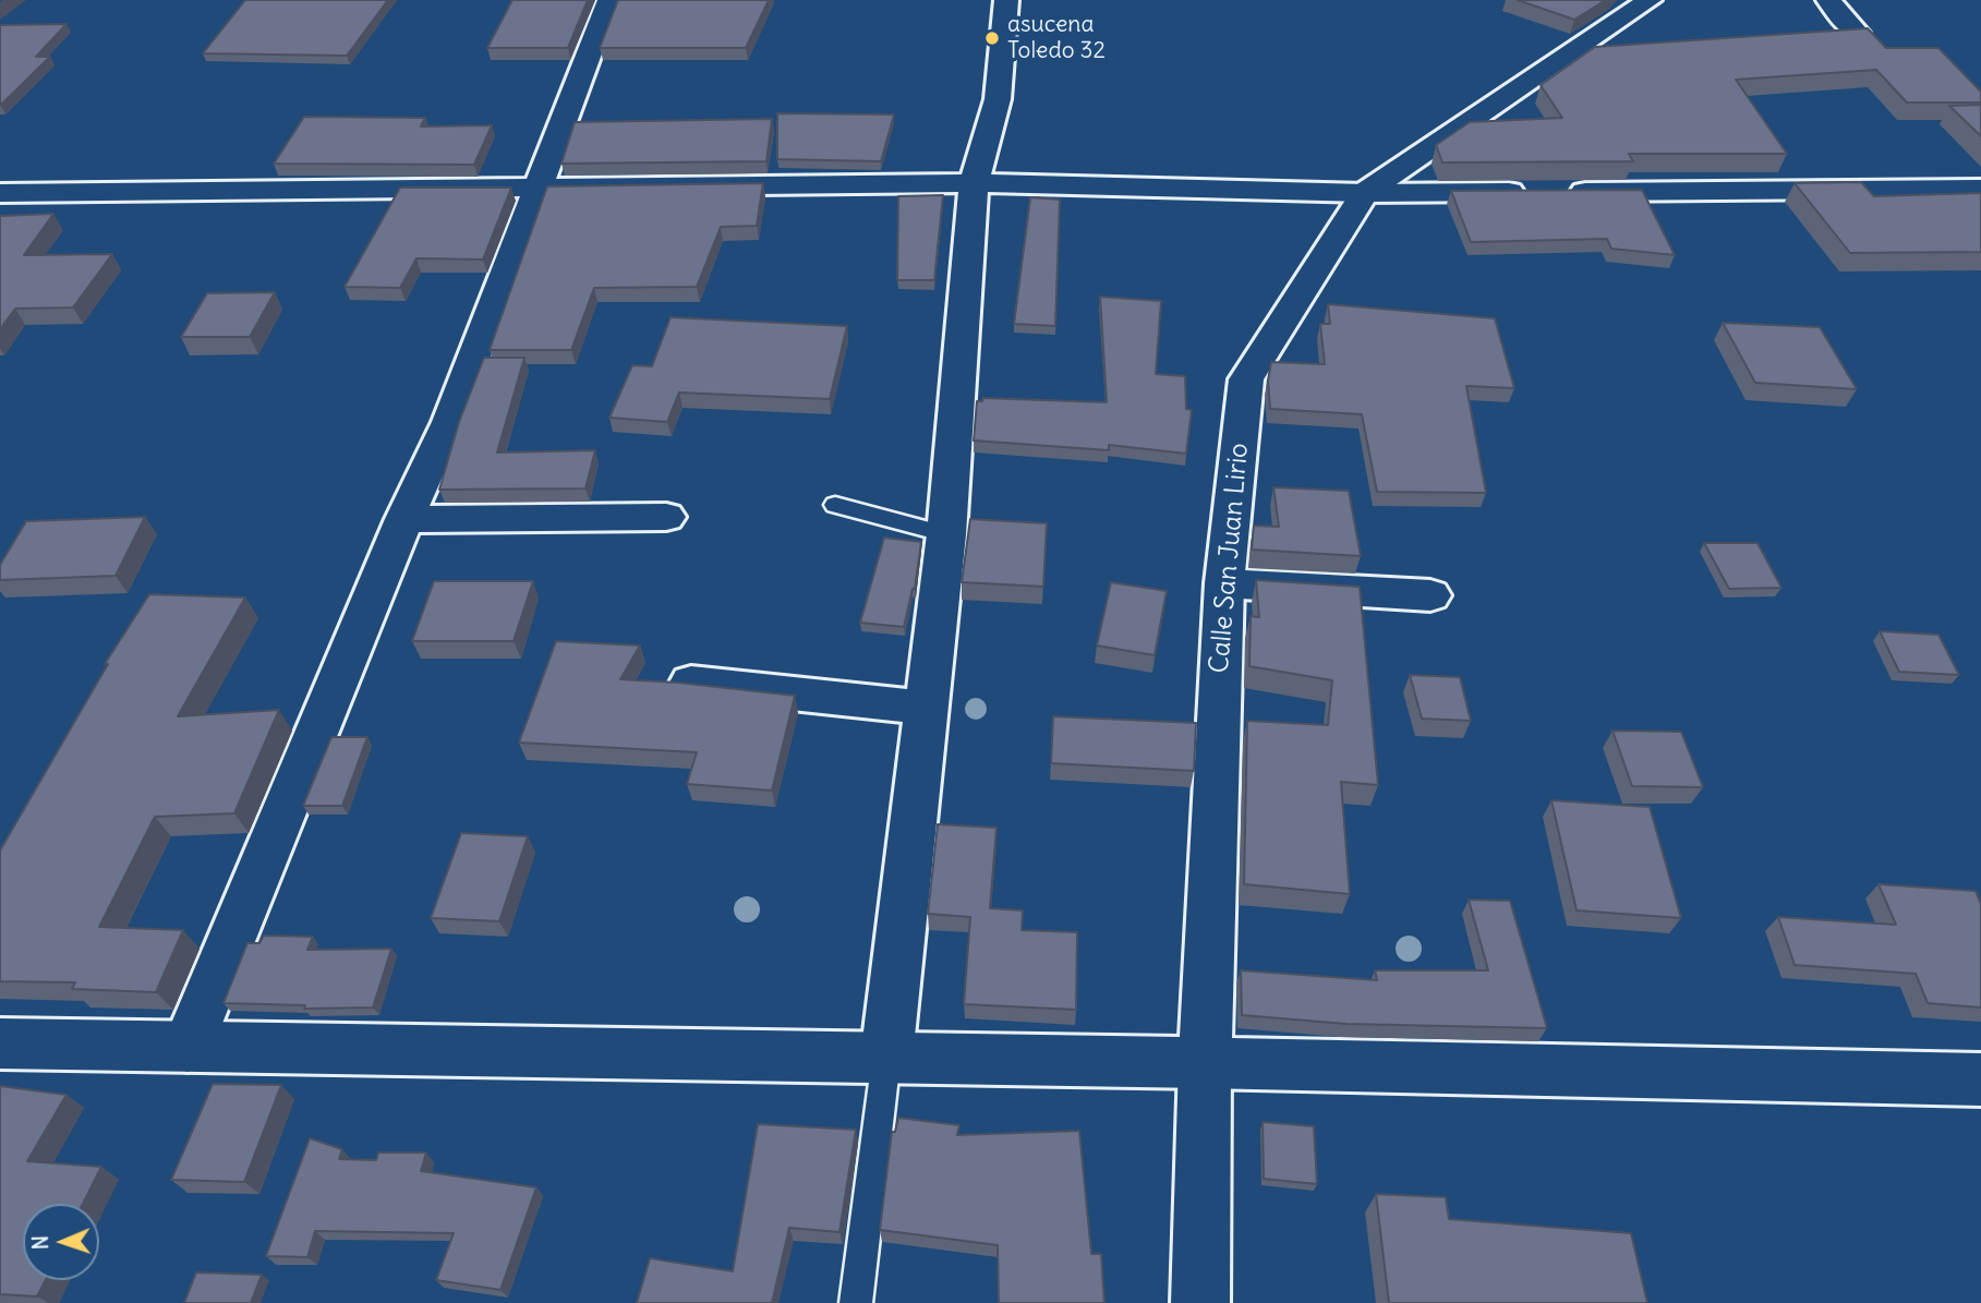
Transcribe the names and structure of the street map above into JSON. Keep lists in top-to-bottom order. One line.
{"streets":{"street":["Calle San Juan Lirio"]},"places":["asucena Toledo 32"],"north":"left"}
